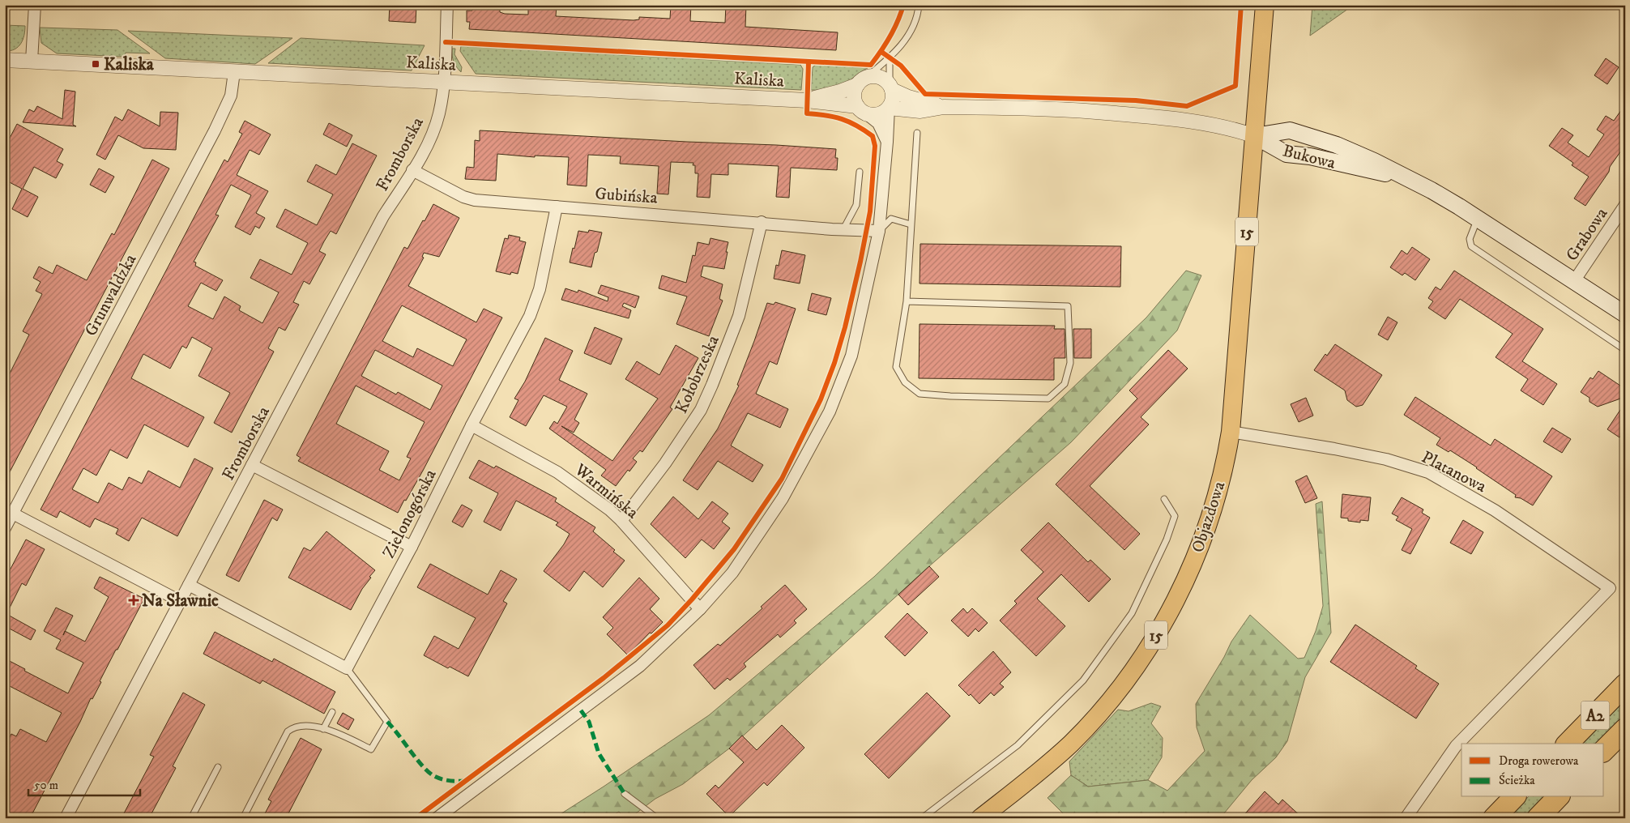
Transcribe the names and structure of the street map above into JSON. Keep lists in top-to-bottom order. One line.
{"streets":{"highway":["A2"],"main road":["Bukowa","15","Objazdowa"],"street":["Kaliska","Fromborska","Gubińska","Grabowa","Grunwaldzka","Kołobrzeska","Platanowa","Warmińska","Zielonogórska"]},"crossings":[["Kaliska","Fromborska"],["Kaliska","Grunwaldzka"],["Fromborska","Gubińska"],["Bukowa","15"],["Bukowa","Grabowa"],["Bukowa","Objazdowa"],["Gubińska","Kołobrzeska"],["Gubińska","Zielonogórska"],["15","Objazdowa"],["Kołobrzeska","Warmińska"],["Platanowa","Objazdowa"],["Warmińska","Zielonogórska"]],"places":{"transit":["Kaliska"],"health":["Na Sławnie"]},"legend":["Droga rowerowa","Ścieżka"],"scale_bar":"50 m"}
